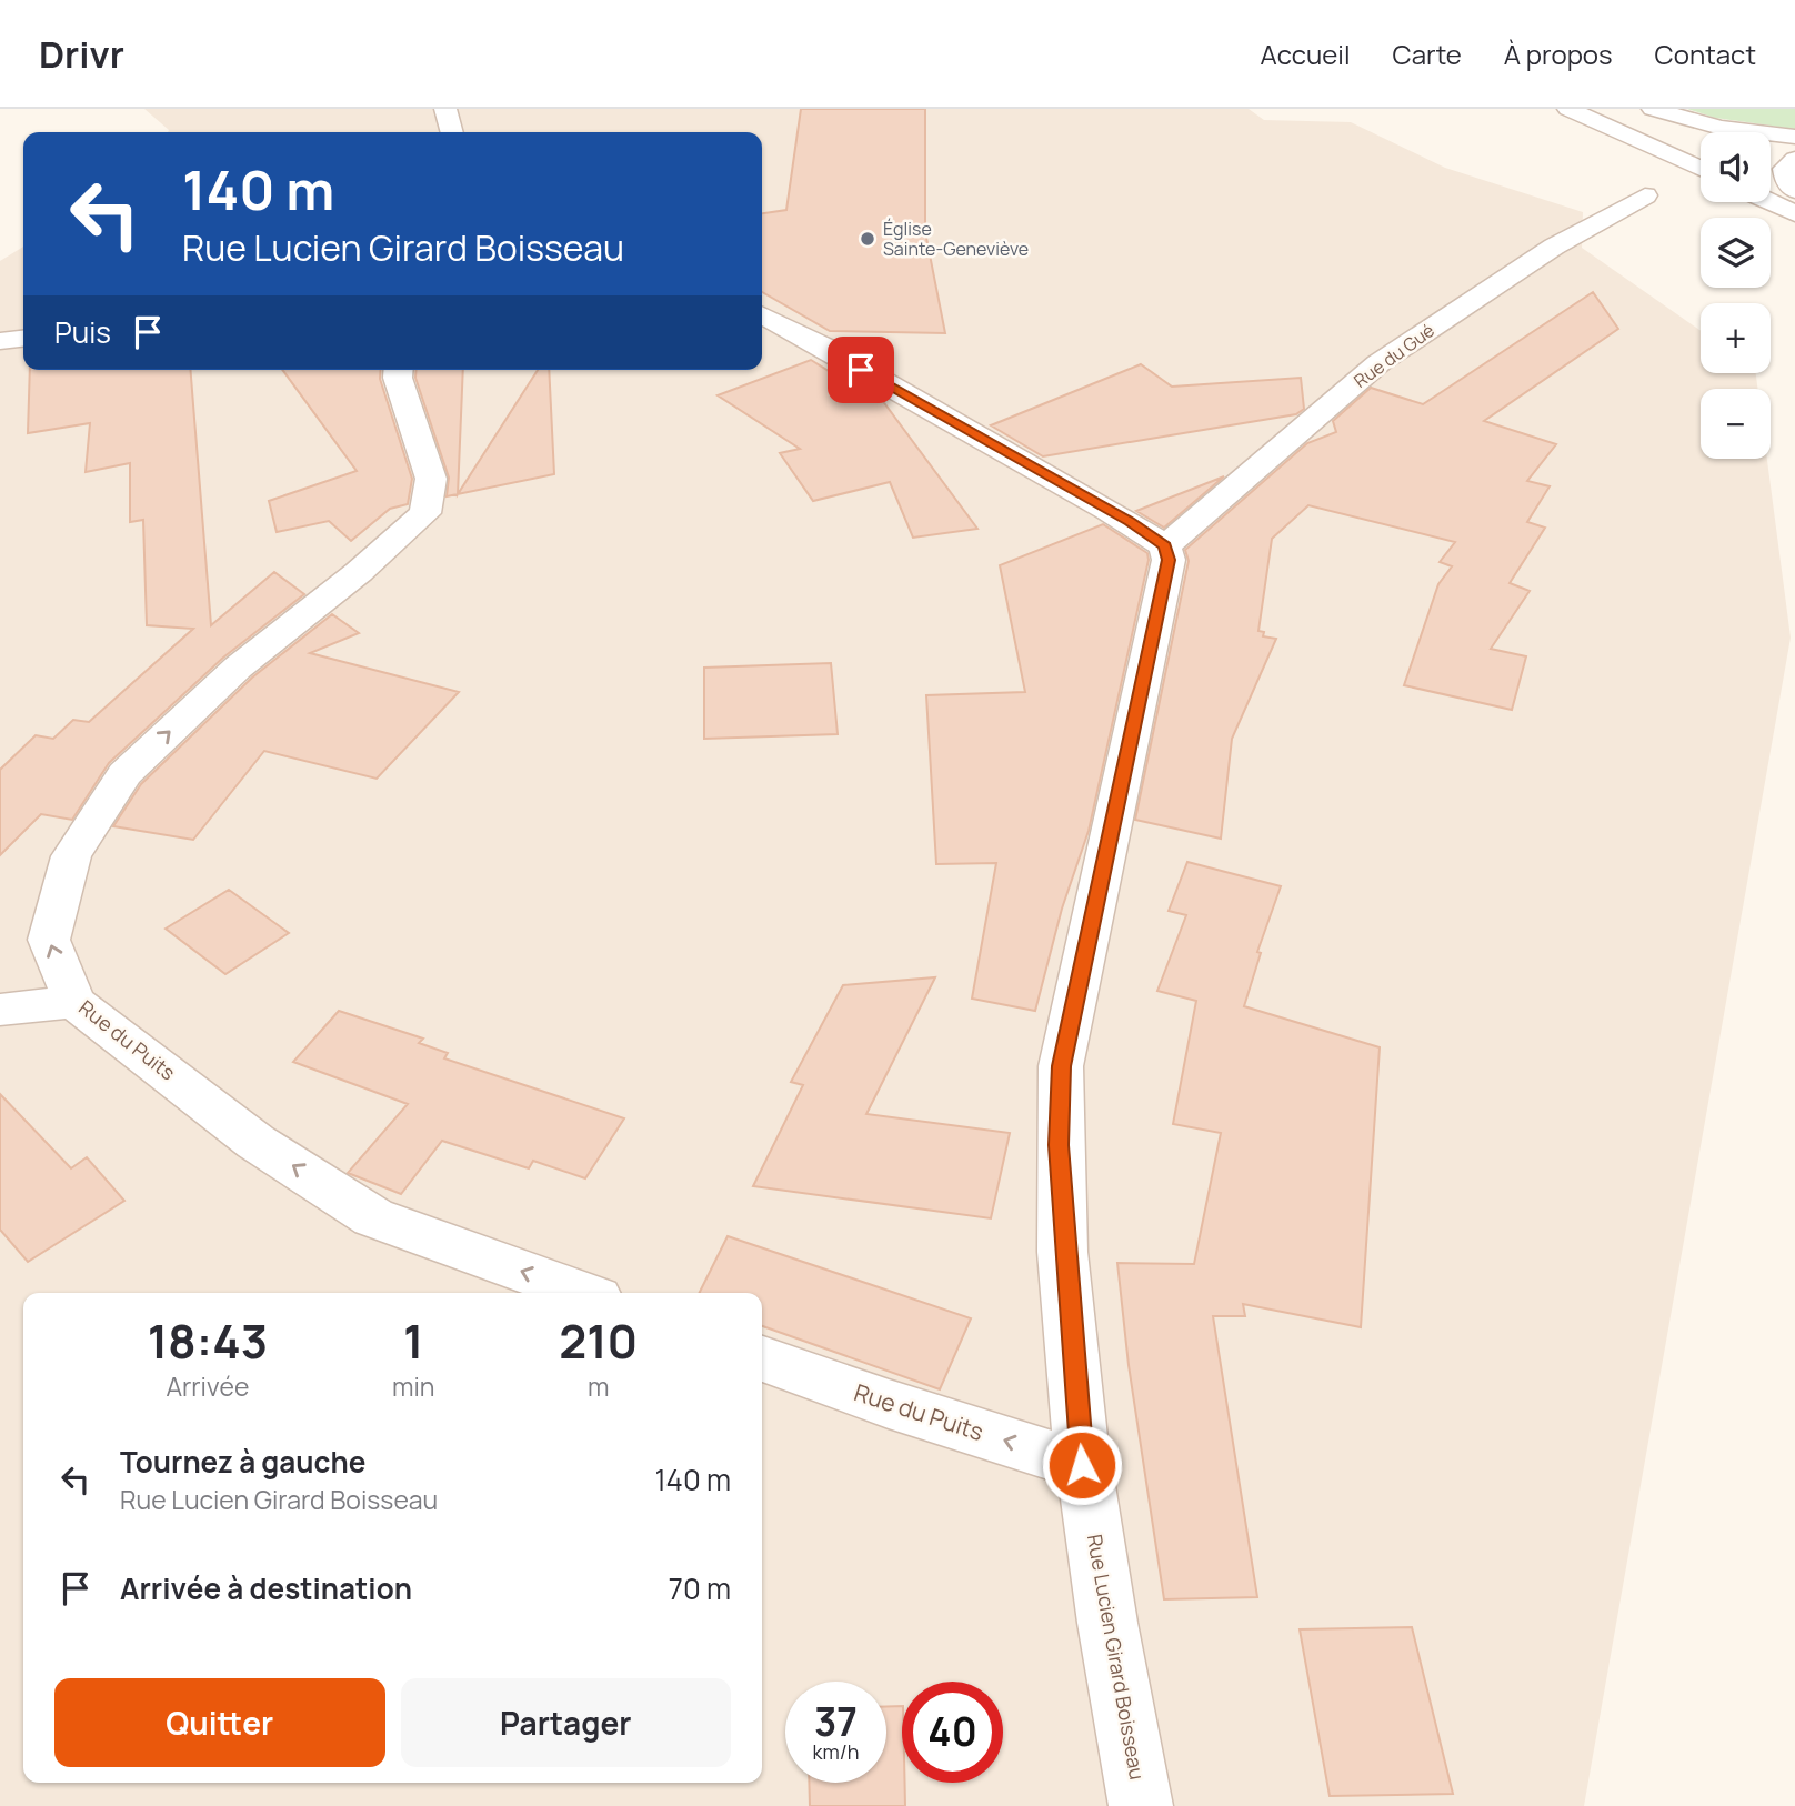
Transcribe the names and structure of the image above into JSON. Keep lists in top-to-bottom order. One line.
{"streets":{"street":["Rue du Gué","Rue du Puits","Rue Lucien Girard Boisseau"]},"crossings":[["Rue du Gué","Rue Lucien Girard Boisseau"],["Rue du Puits","Rue Lucien Girard Boisseau"]],"places":["Église Sainte-Geneviève"],"page":{"header":"Drivr","nav":["Accueil","Carte","À propos","Contact"],"map_buttons":["+","−"],"turn":["140 m","Rue Lucien Girard Boisseau"],"then":"Puis","eta":["18:43","Arrivée","1","min","210","m"],"list":[{"name":"Tournez à gauche","note":"Rue Lucien Girard Boisseau","value":"140 m"},{"name":"Arrivée à destination","value":"70 m"}],"buttons":["Quitter","Partager"],"speed":"37 km/h","limit":"40"}}
